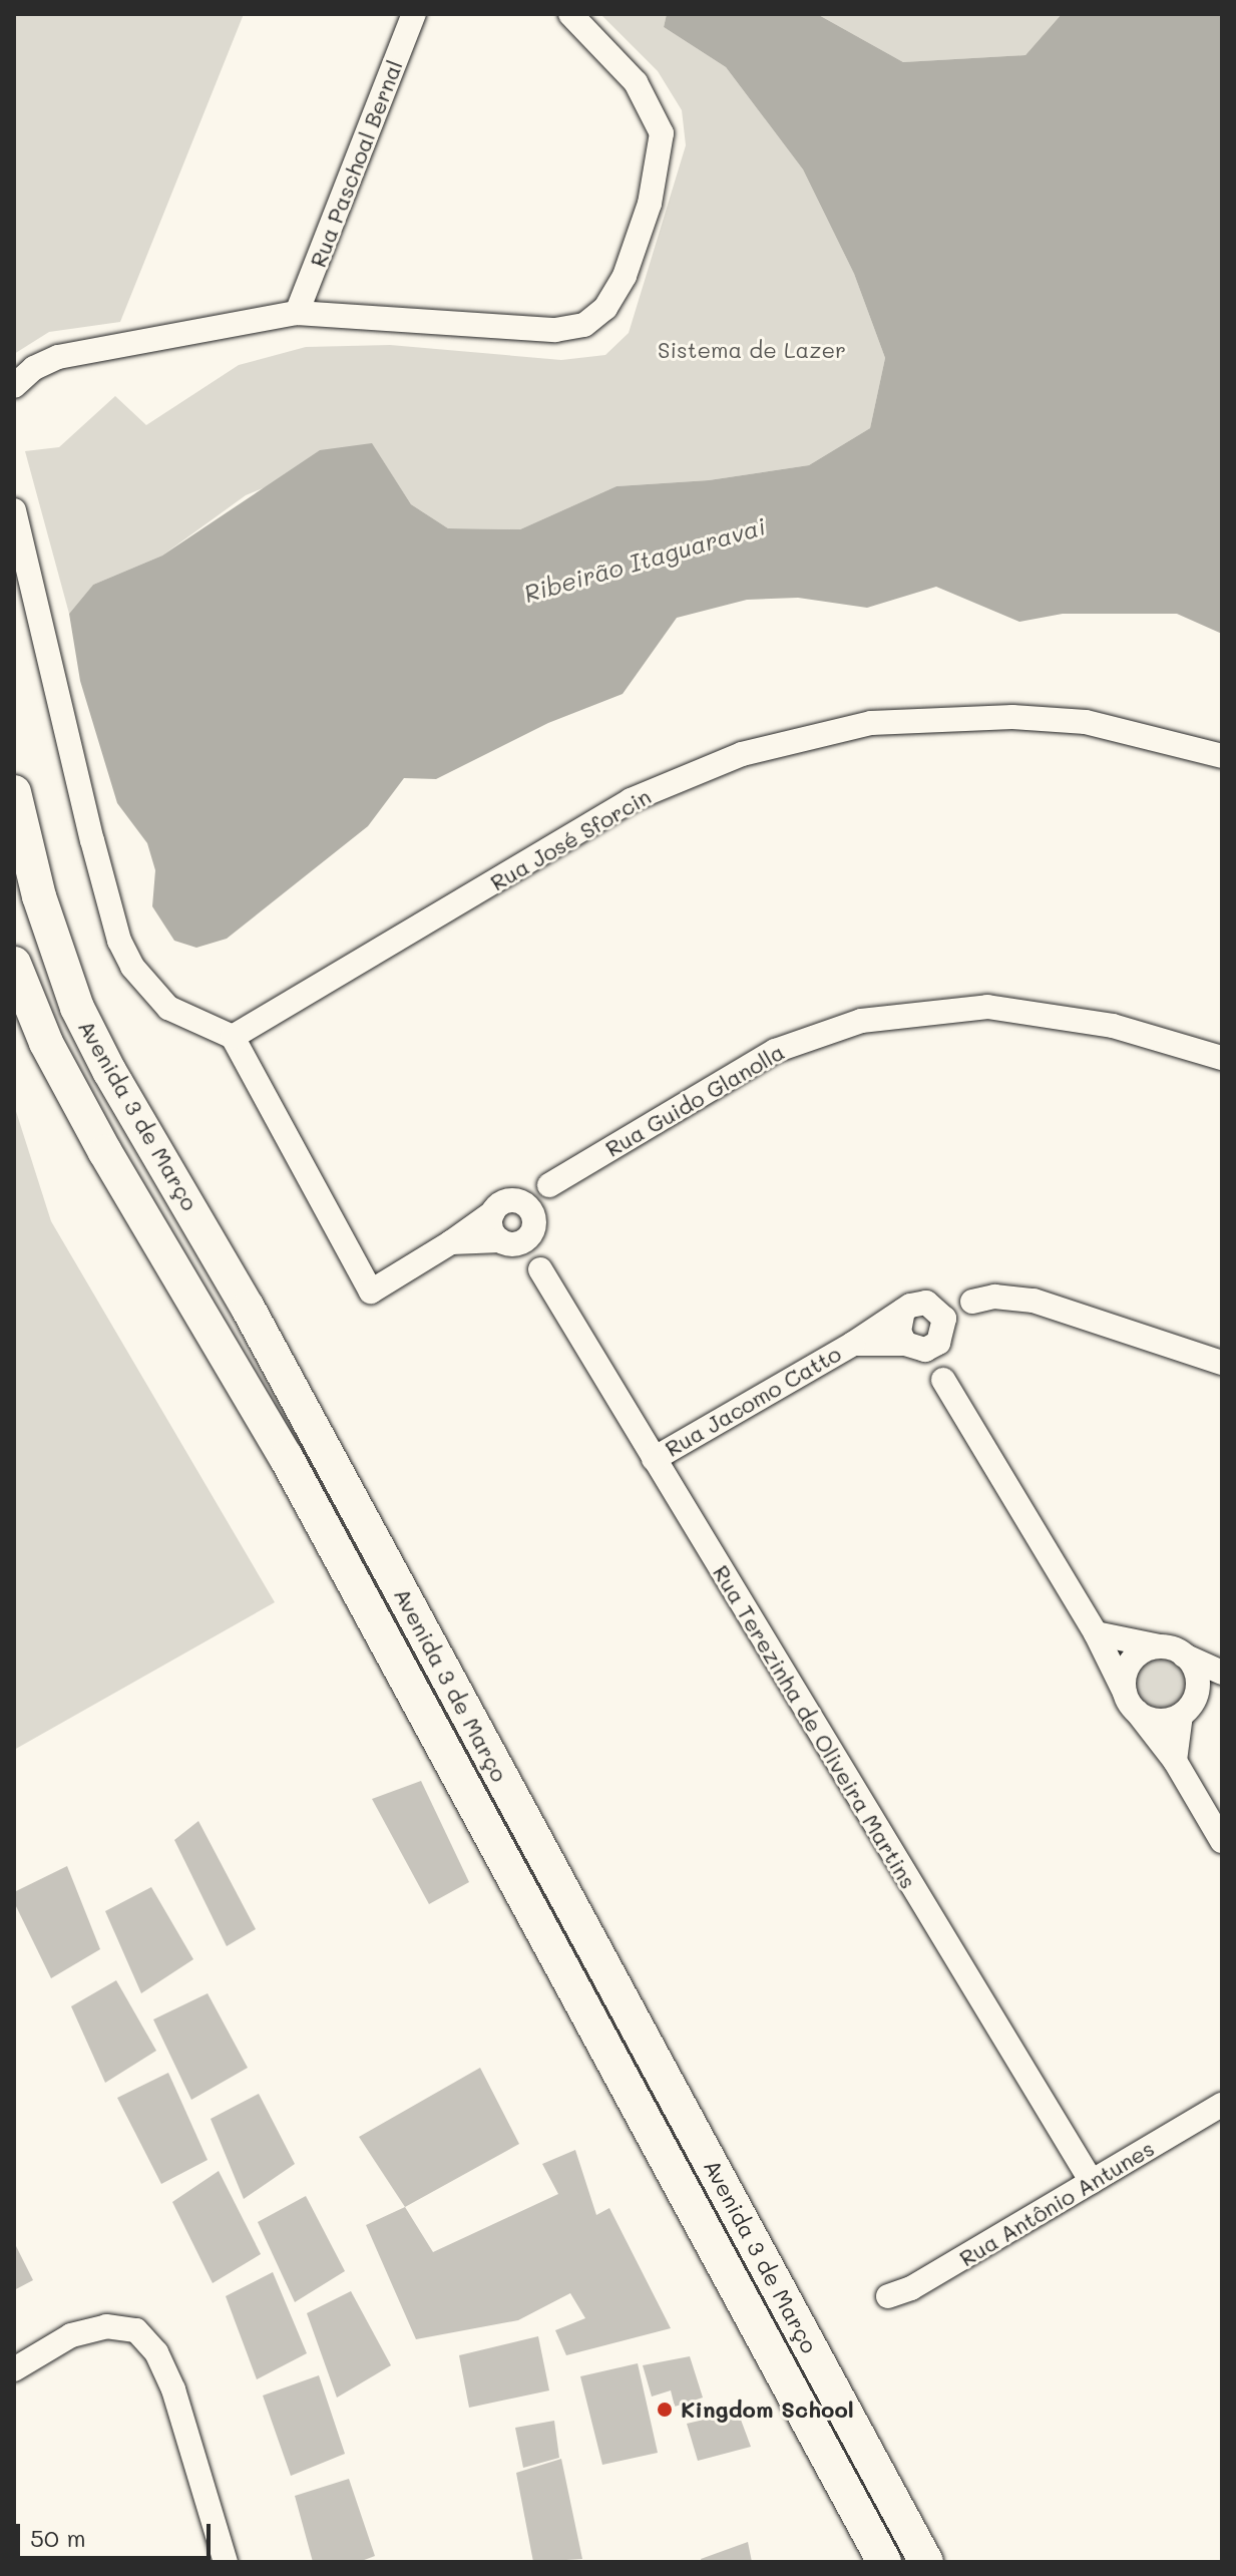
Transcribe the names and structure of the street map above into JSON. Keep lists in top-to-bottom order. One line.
{"streets":{"main road":["Avenida 3 de Março"],"street":["Rua Paschoal Bernal","Rua José Sforcin","Rua Guido Glanolla","Rua Jacomo Catto","Rua Terezinha de Oliveira Martins","Rua Antônio Antunes"]},"crossings":[["Rua José Sforcin","Rua Guido Glanolla"],["Rua Guido Glanolla","Rua Terezinha de Oliveira Martins"],["Rua Jacomo Catto","Rua Terezinha de Oliveira Martins"],["Rua Terezinha de Oliveira Martins","Rua Antônio Antunes"]],"water":["Ribeirão Itaguaravai"],"parks":["Sistema de Lazer"],"places":["Kingdom School"],"scale_bar":"50 m"}
